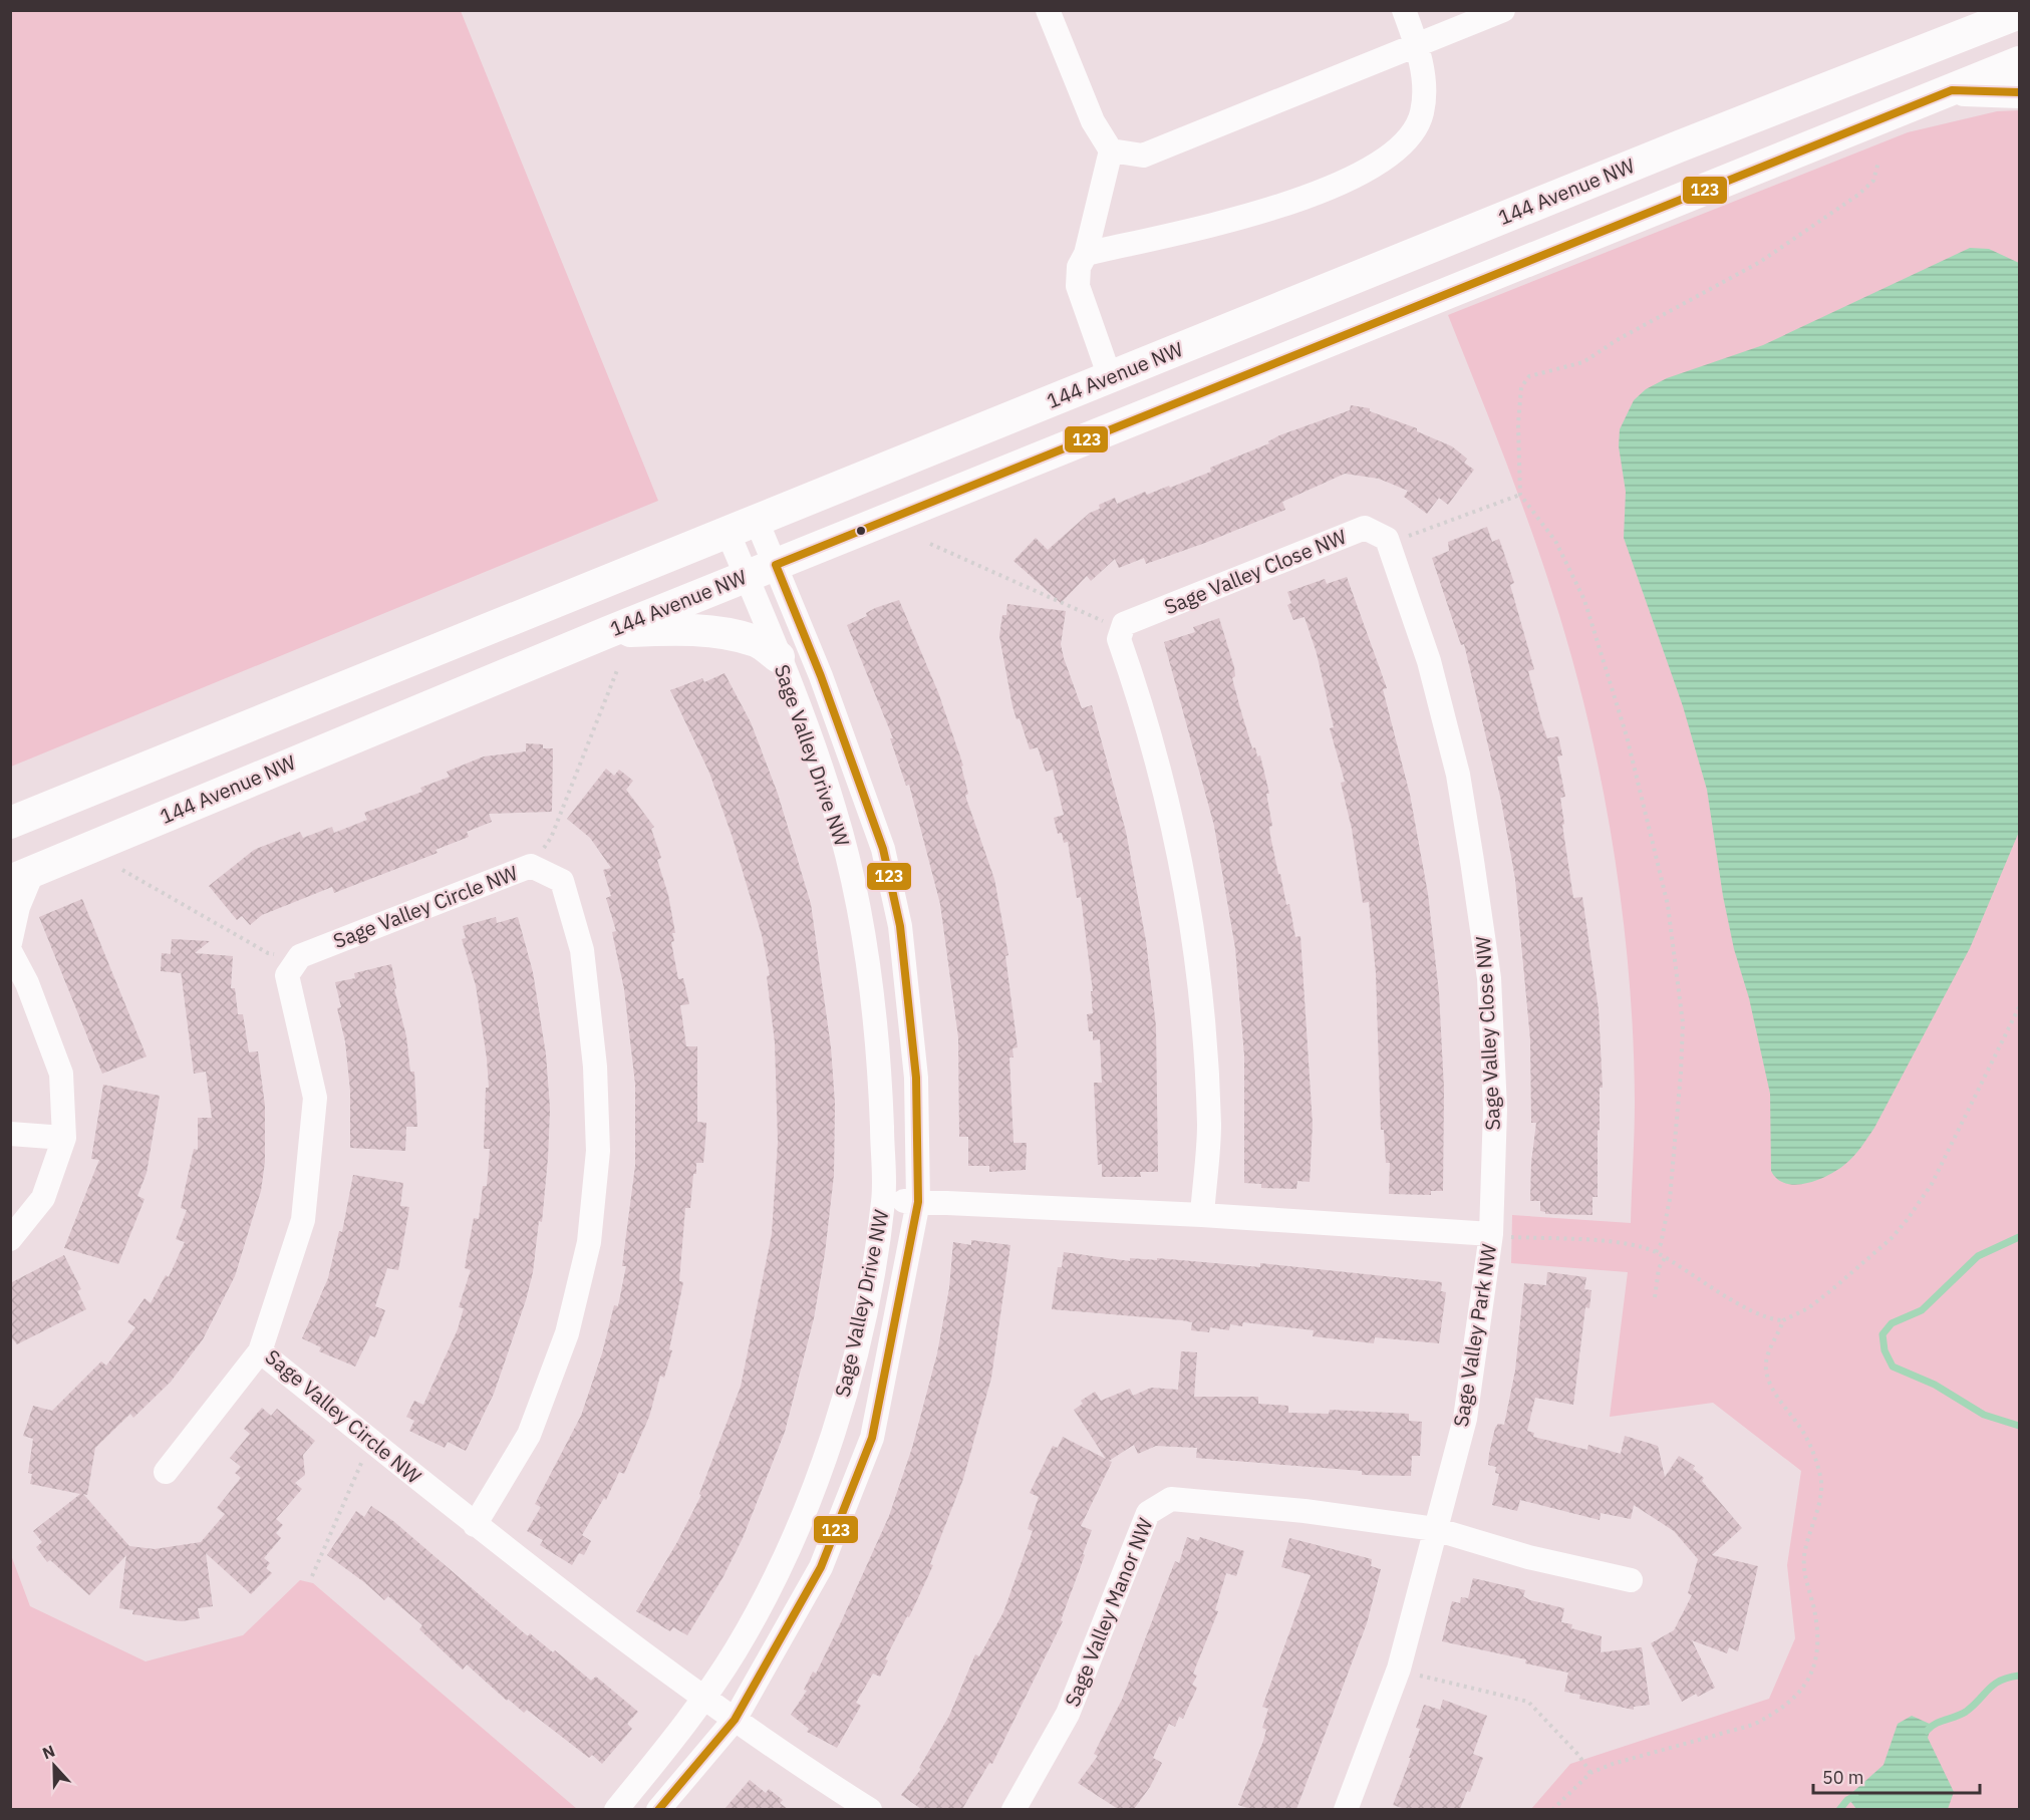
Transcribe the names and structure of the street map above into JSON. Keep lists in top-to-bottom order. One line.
{"streets":{"main road":["144 Avenue NW"],"street":["Sage Valley Close NW","Sage Valley Drive NW","Sage Valley Circle NW","Sage Valley Park NW","Sage Valley Manor NW"]},"crossings":[["144 Avenue NW","Sage Valley Drive NW"],["Sage Valley Close NW","Sage Valley Park NW"],["Sage Valley Drive NW","Sage Valley Circle NW"],["Sage Valley Drive NW","Sage Valley Park NW"],["Sage Valley Park NW","Sage Valley Manor NW"]],"lines":["transit line 123"],"scale_bar":"50 m","north":"top"}
